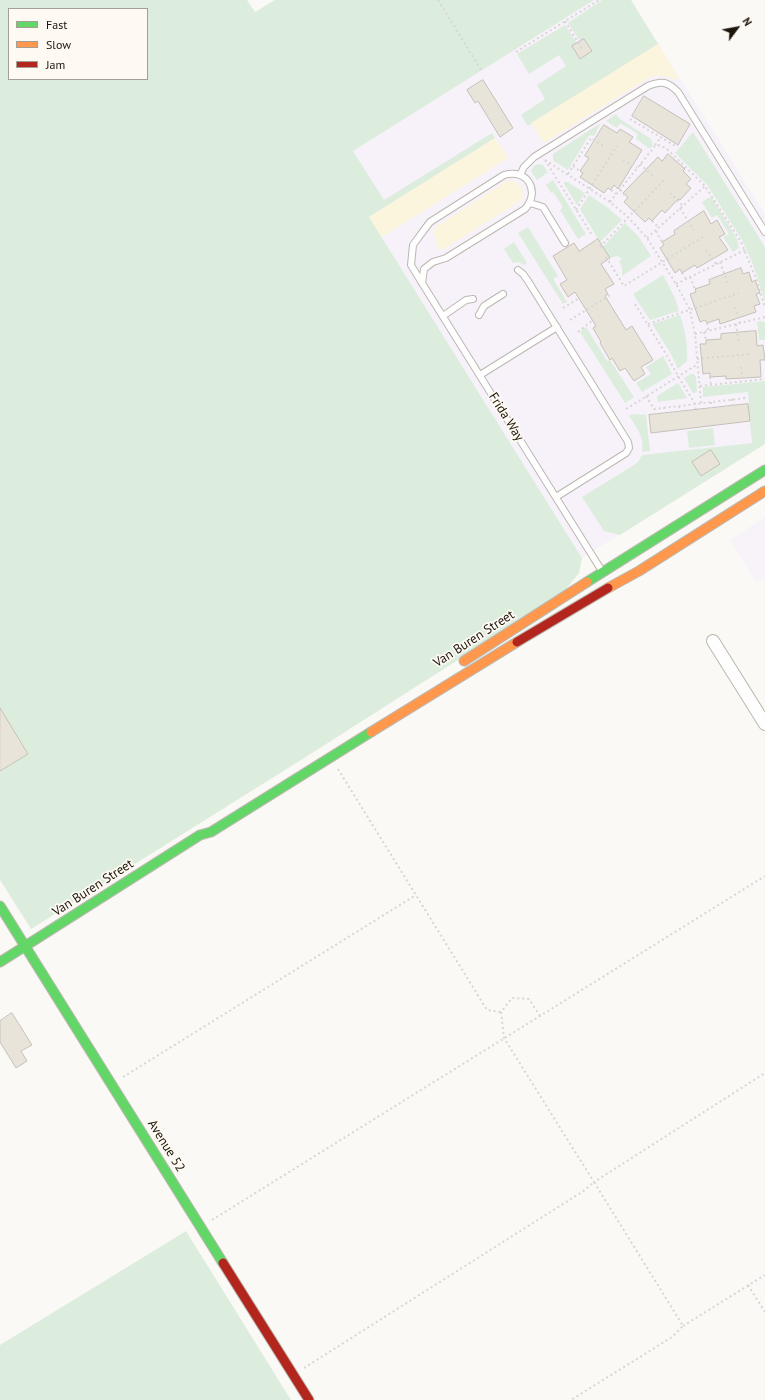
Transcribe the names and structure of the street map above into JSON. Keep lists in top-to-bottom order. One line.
{"streets":{"street":["Van Buren Street","Avenue 52"],"lane":["Frida Way"]},"crossings":[["Frida Way","Van Buren Street"],["Van Buren Street","Avenue 52"]],"legend":["Fast","Slow","Jam"],"north":"top right"}
